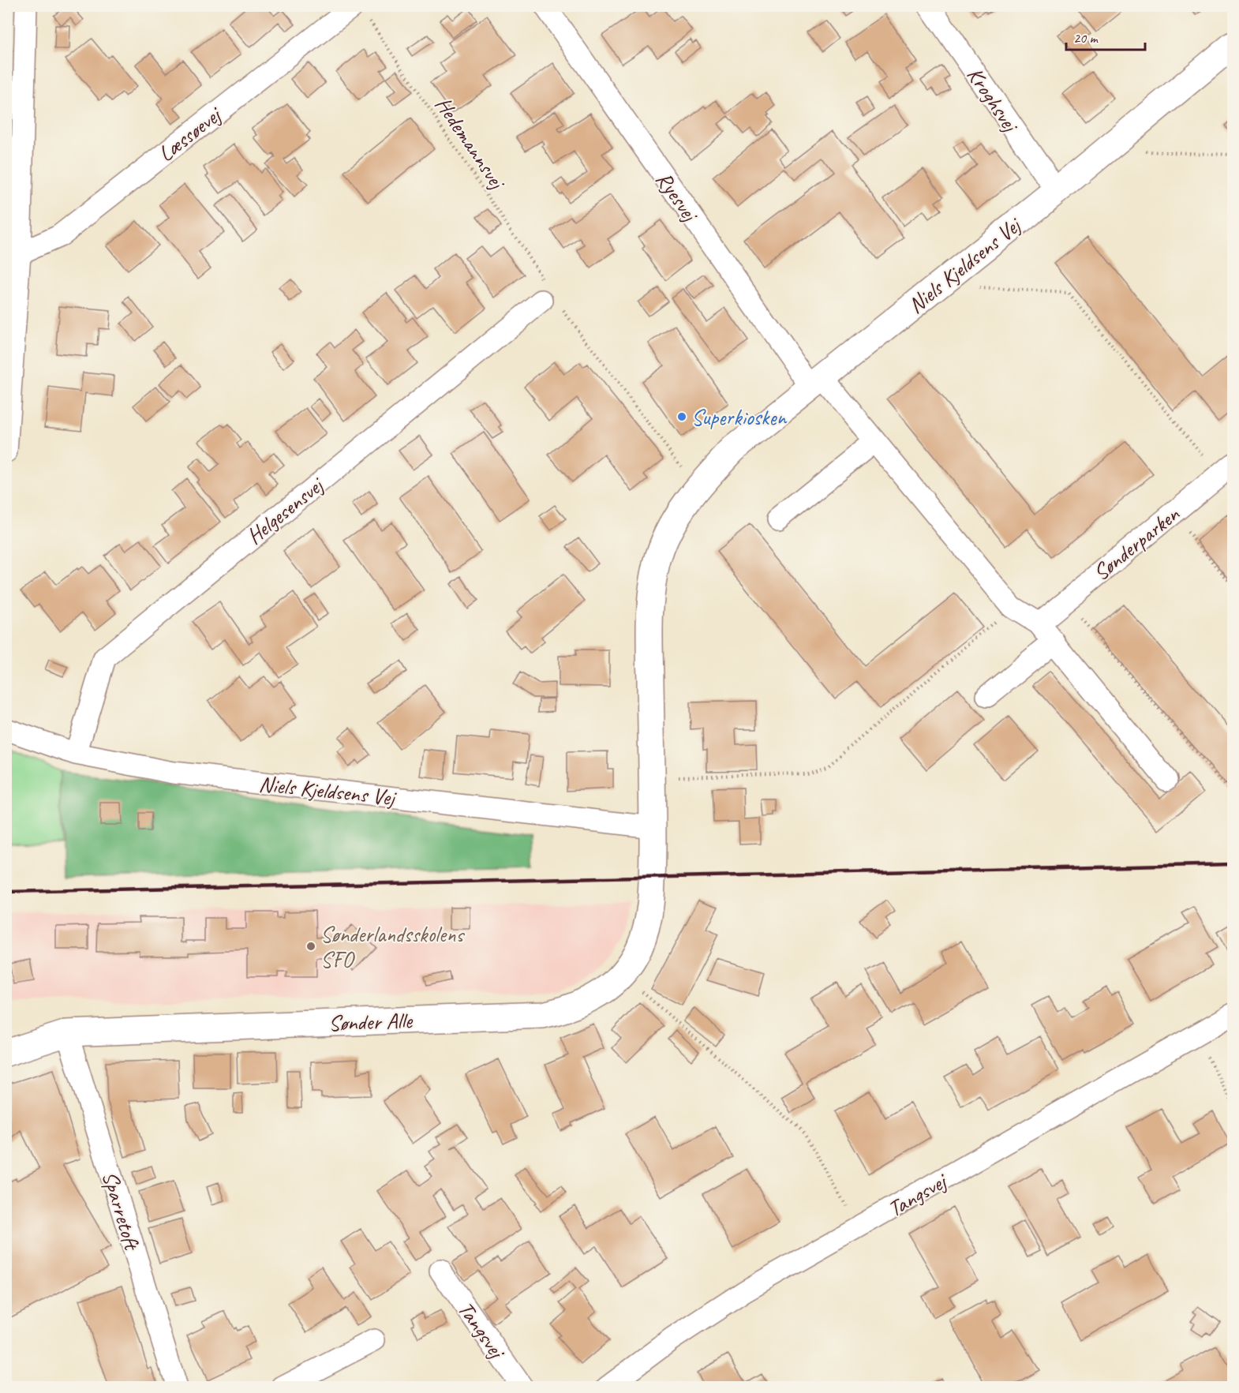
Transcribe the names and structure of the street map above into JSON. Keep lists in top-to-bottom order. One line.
{"streets":{"street":["Kroghsvej","Læssøevej","Ryesvej","Niels Kjeldsens Vej","Helgesensvej","Sønderparken","Sønder Alle","Tangsvej","Sparretoft"],"path":["Hedemannsvej"]},"crossings":[["Kroghsvej","Niels Kjeldsens Vej"],["Læssøevej","Hedemannsvej"],["Hedemannsvej","Helgesensvej"],["Ryesvej","Niels Kjeldsens Vej"],["Niels Kjeldsens Vej","Helgesensvej"],["Niels Kjeldsens Vej","Sønder Alle"],["Sønder Alle","Sparretoft"]],"places":["Superkiosken","Sønderlandsskolens SFO"],"scale_bar":"20 m"}
